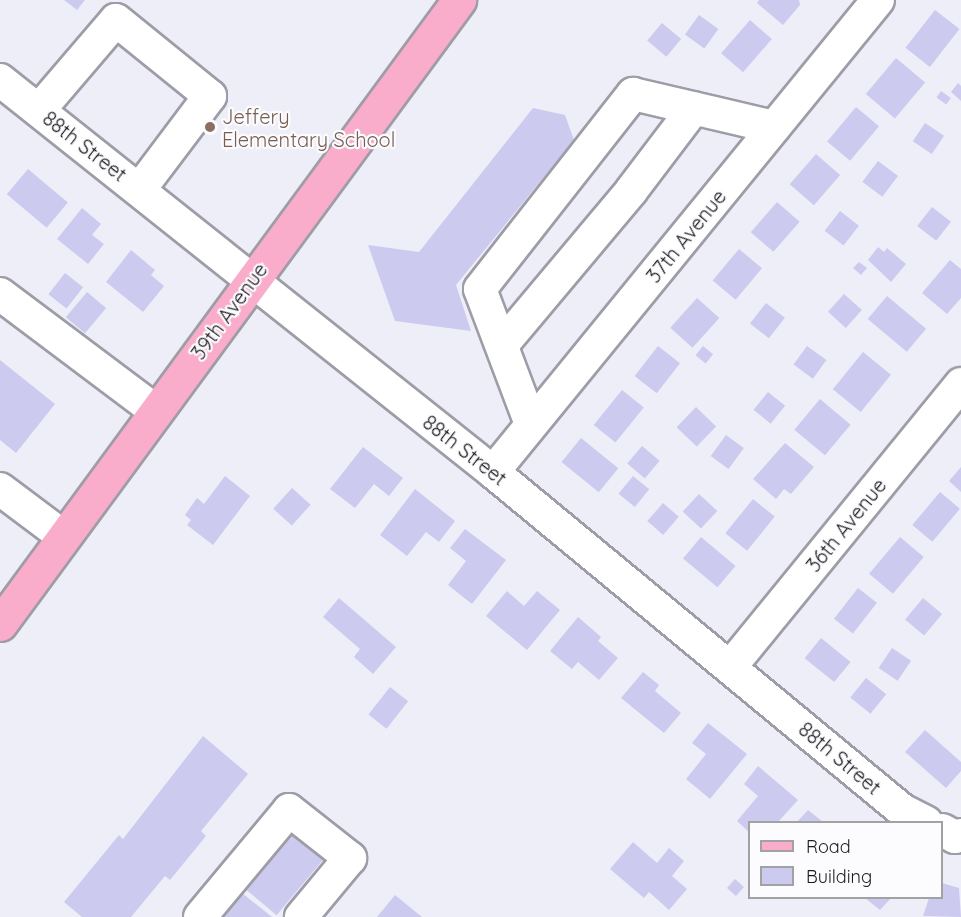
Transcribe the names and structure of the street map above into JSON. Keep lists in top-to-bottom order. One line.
{"streets":{"main road":["39th Avenue"],"street":["88th Street","37th Avenue","36th Avenue"]},"crossings":[["88th Street","37th Avenue"],["88th Street","39th Avenue"],["88th Street","36th Avenue"]],"places":["Jeffery Elementary School"],"legend":["Road","Building"]}
